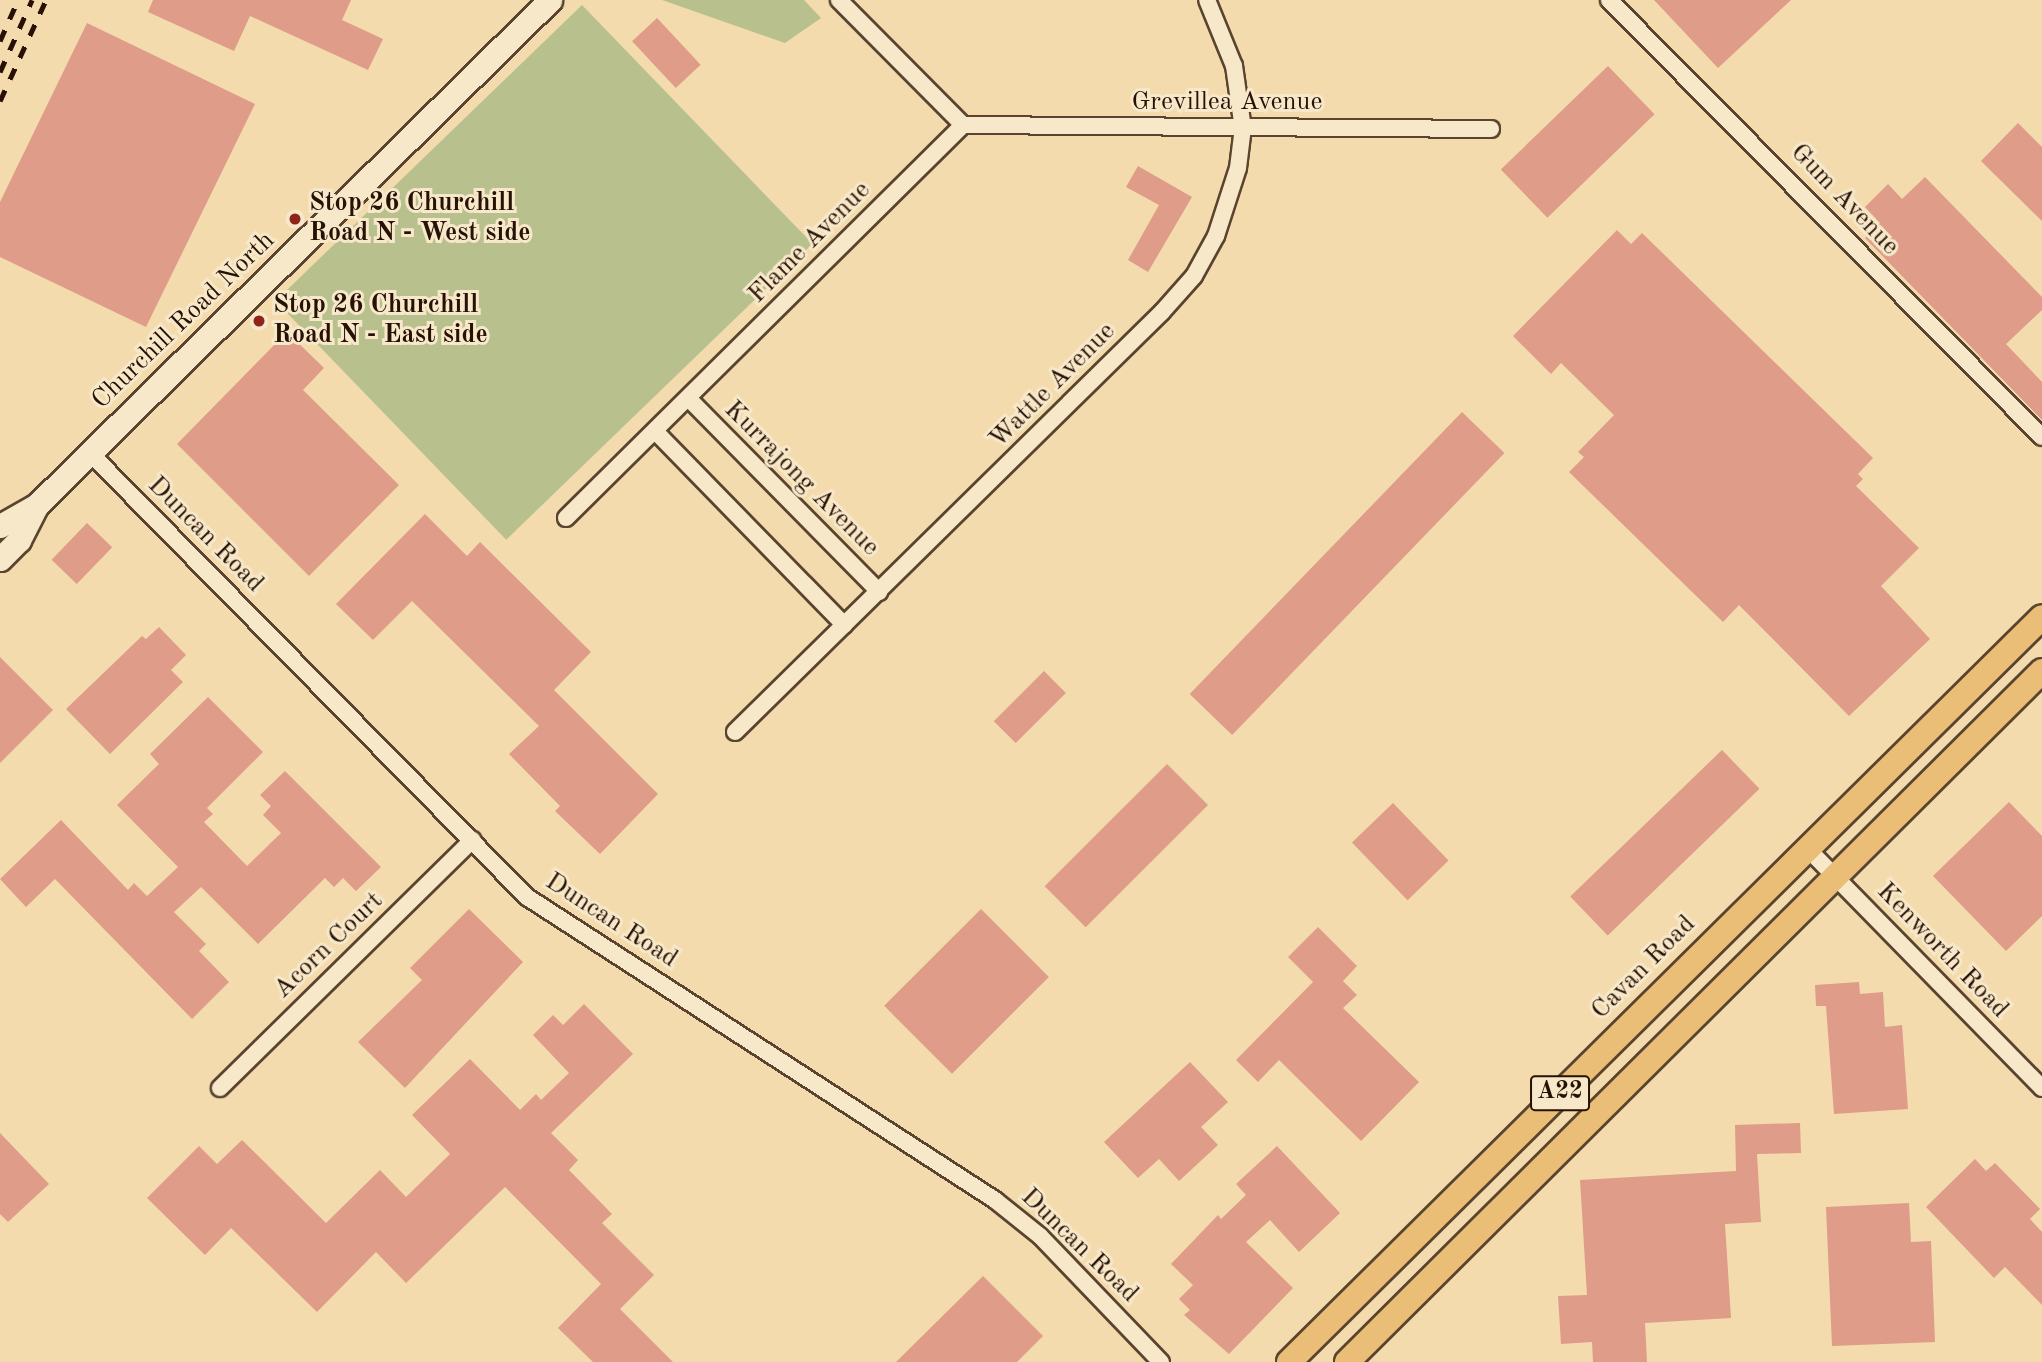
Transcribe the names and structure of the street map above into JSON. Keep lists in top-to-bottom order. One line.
{"streets":{"main road":["Cavan Road","A22"],"street":["Grevillea Avenue","Gum Avenue","Flame Avenue","Churchill Road North","Wattle Avenue","Kurrajong Avenue","Duncan Road","Acorn Court","Kenworth Road"]},"crossings":[["Grevillea Avenue","Flame Avenue"],["Grevillea Avenue","Wattle Avenue"],["Flame Avenue","Kurrajong Avenue"],["Churchill Road North","Duncan Road"],["Wattle Avenue","Kurrajong Avenue"],["Duncan Road","Acorn Court"],["Kenworth Road","Cavan Road"],["Kenworth Road","A22"]],"places":["Stop 26 Churchill Road N - West side","Stop 26 Churchill Road N - East side"]}
